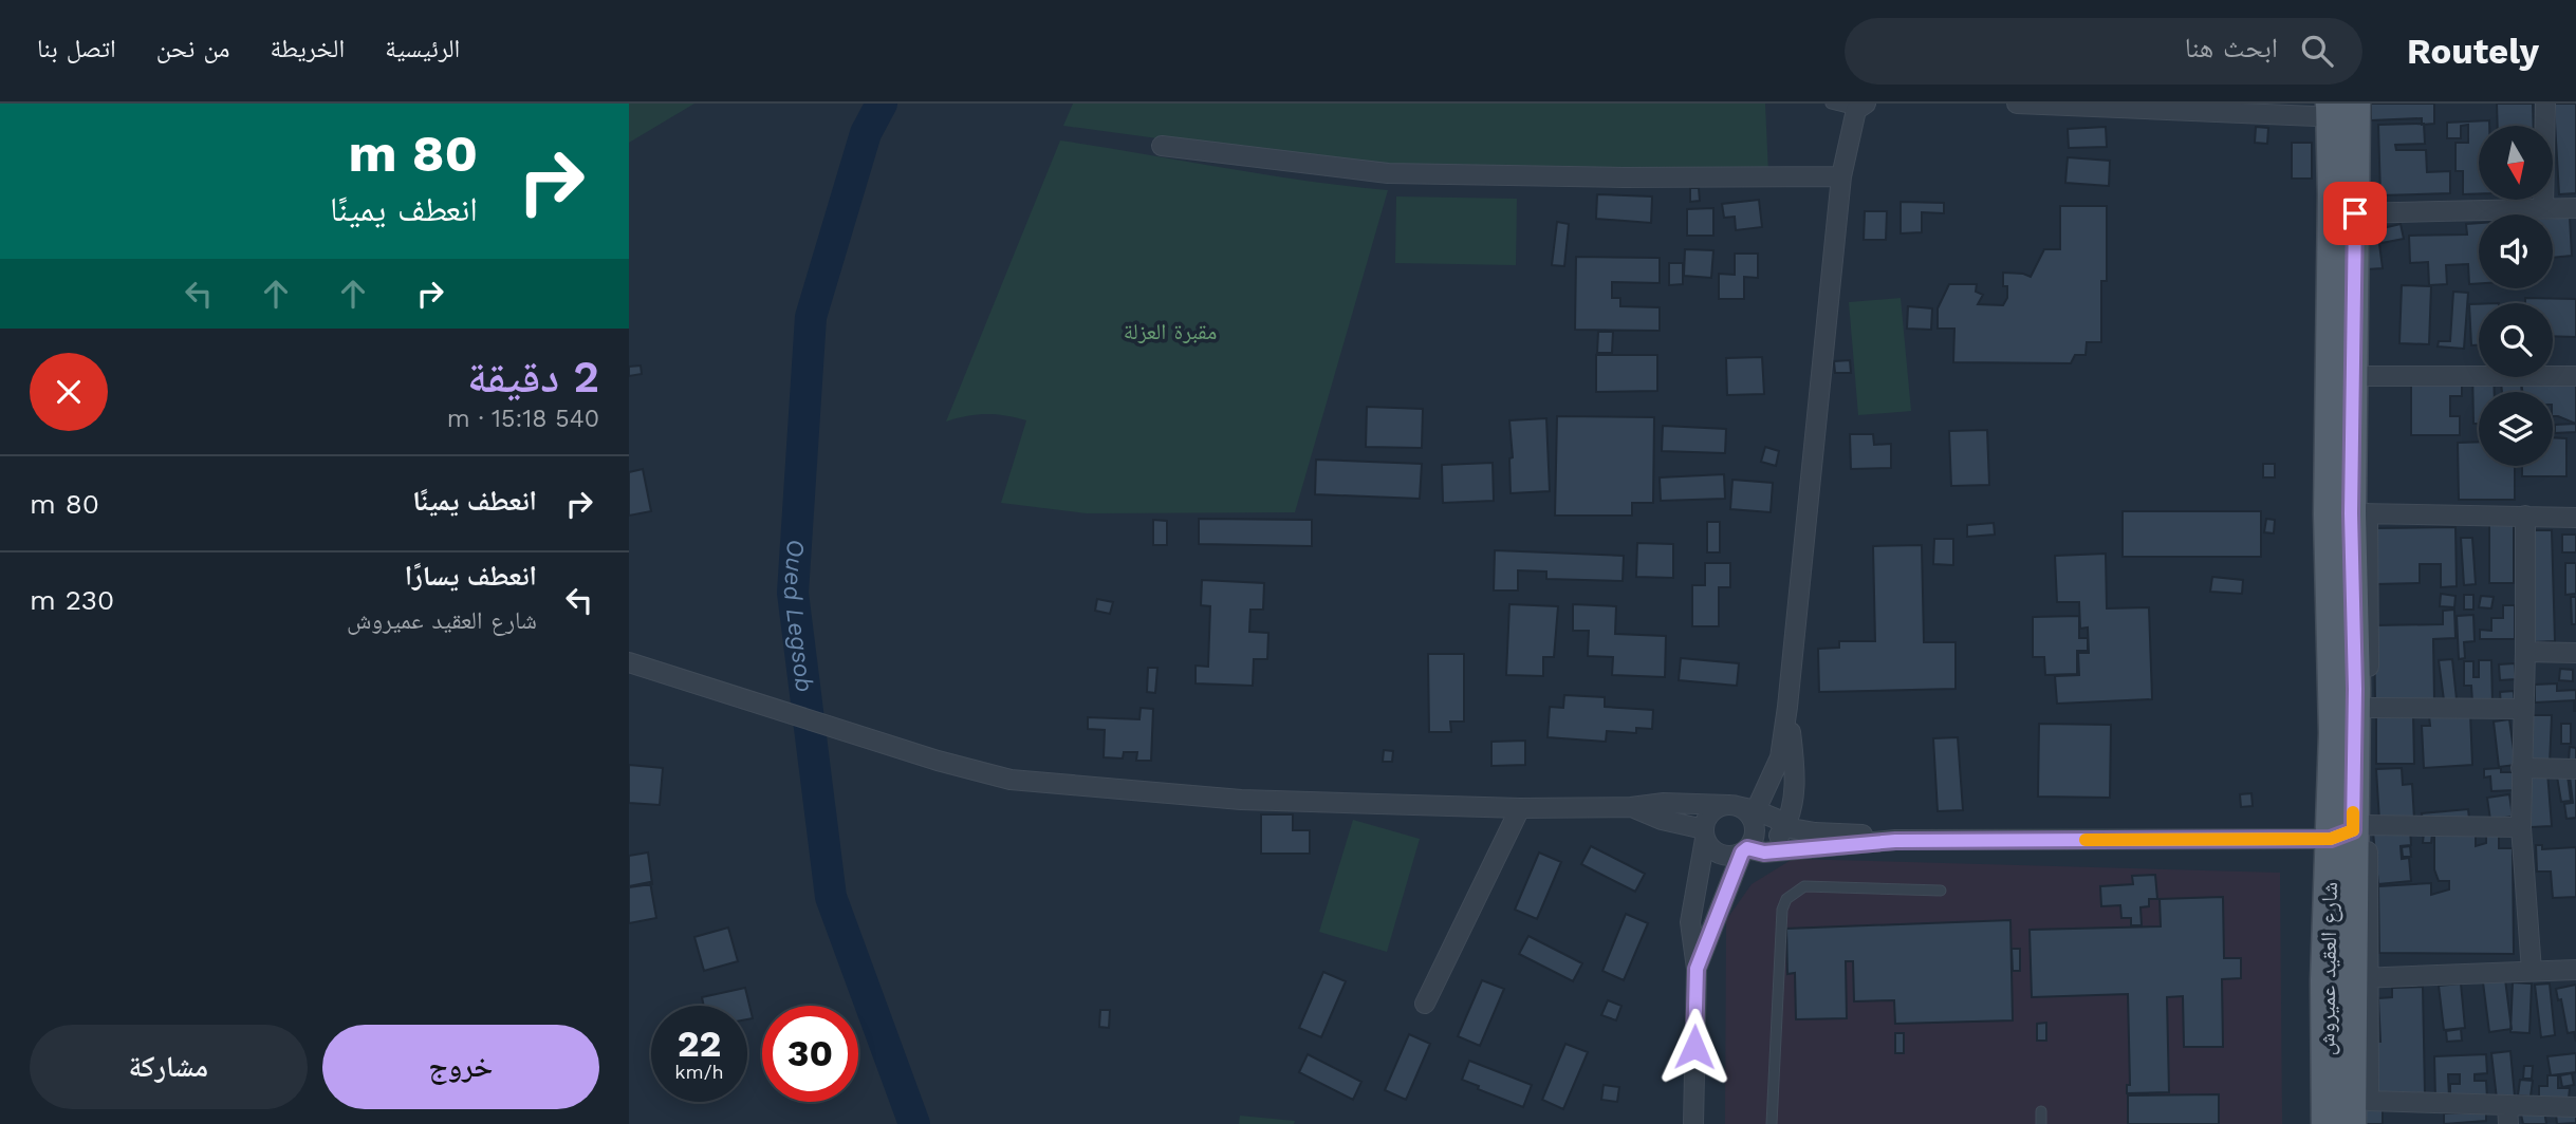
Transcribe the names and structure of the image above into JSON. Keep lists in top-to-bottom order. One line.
{"streets":{"main road":["شارع العقيد عميروش"]},"water":["Oued Legsob"],"parks":["مقبرة العزلة"],"north":"bottom","page":{"header":"Routely","search":"ابحث هنا","nav":["الرئيسية","الخريطة","من نحن","اتصل بنا"],"turn":["80 m","انعطف يمينًا"],"heading":["2 دقيقة","540 m · 15:18"],"list":[{"name":"انعطف يمينًا","value":"80 m"},{"name":"انعطف يسارًا","note":"شارع العقيد عميروش","value":"230 m"}],"speed":"22 km/h","limit":"30","buttons":["خروج","مشاركة"]}}
